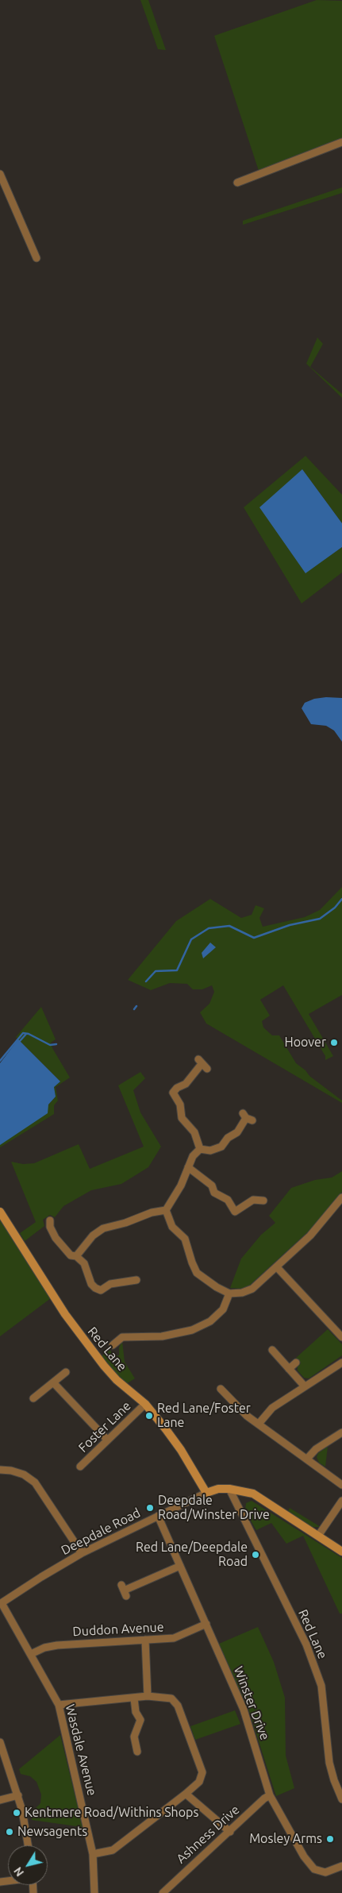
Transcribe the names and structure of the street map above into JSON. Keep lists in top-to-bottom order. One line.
{"streets":{"street":["Red Lane","Foster Lane","Deepdale Road","Duddon Avenue","Winster Drive","Wasdale Avenue","Ashness Drive"]},"crossings":[["Red Lane","Foster Lane"],["Red Lane","Deepdale Road"],["Deepdale Road","Winster Drive"],["Deepdale Road","Wasdale Avenue"],["Duddon Avenue","Winster Drive"],["Duddon Avenue","Wasdale Avenue"],["Winster Drive","Ashness Drive"]],"places":["Hoover","Red Lane/Foster Lane","Deepdale Road/Winster Drive","Red Lane/Deepdale Road","Kentmere Road/Withins Shops","Newsagents","Mosley Arms"],"north":"bottom left"}
